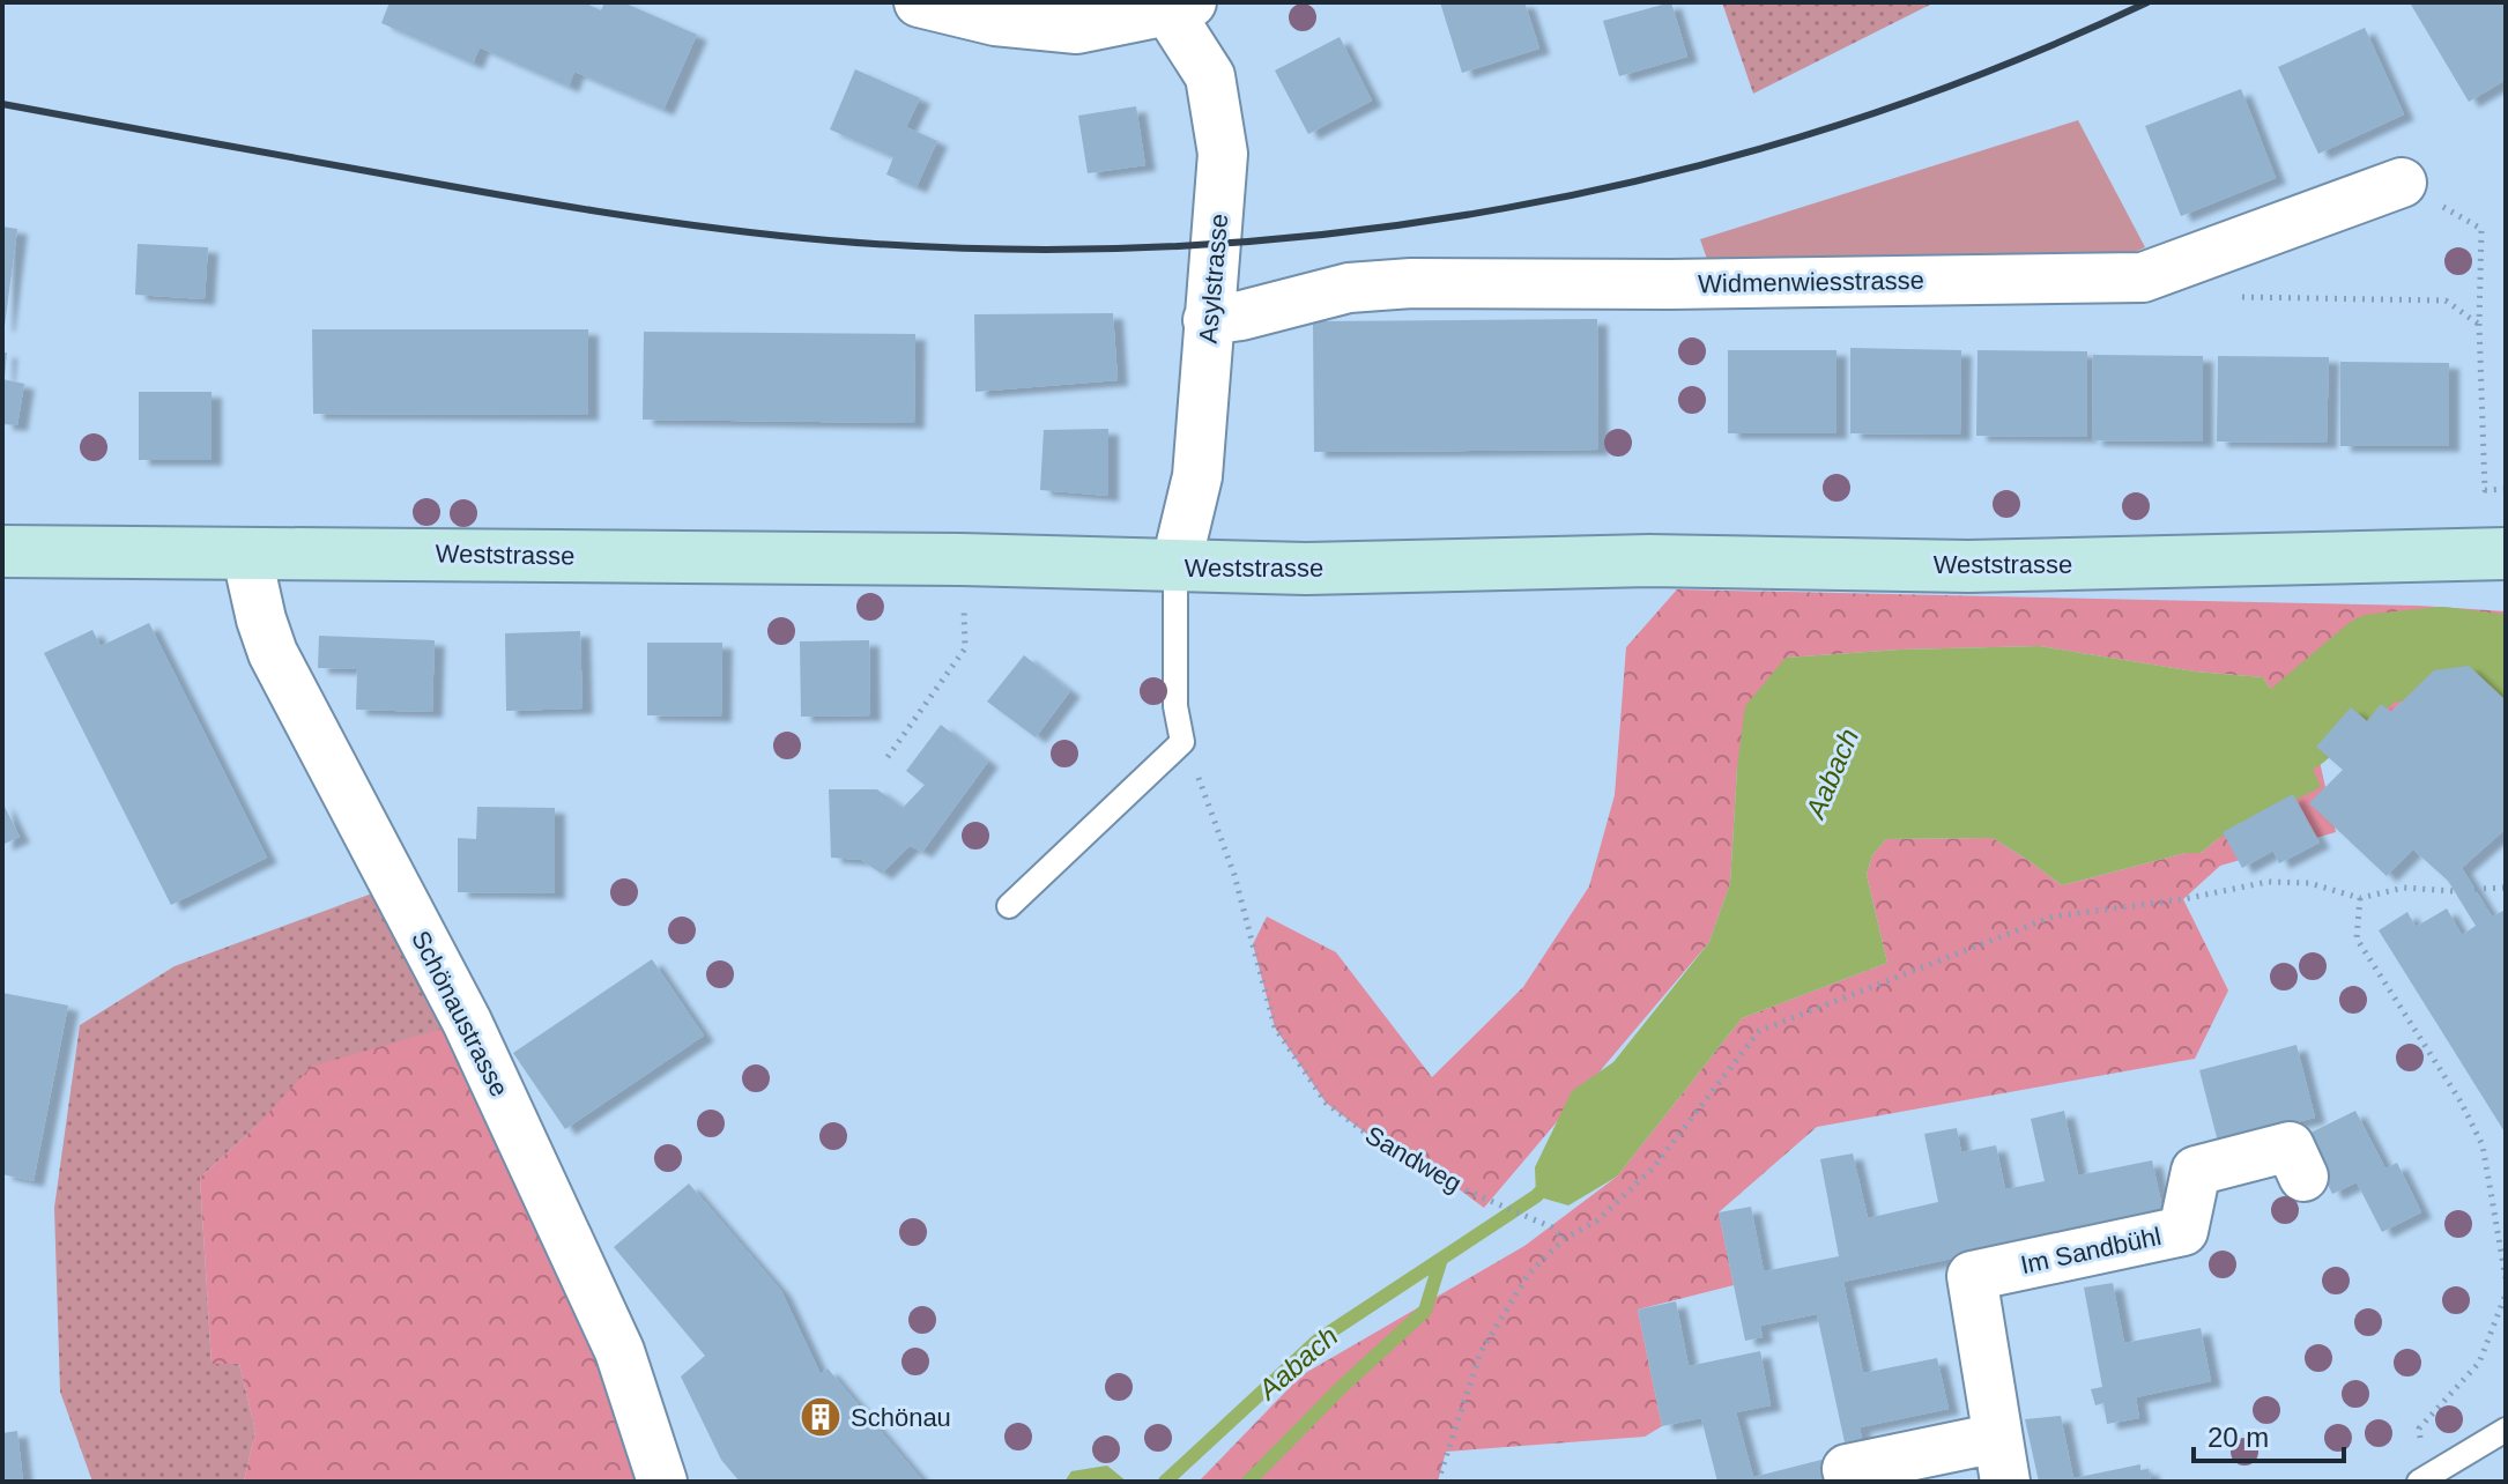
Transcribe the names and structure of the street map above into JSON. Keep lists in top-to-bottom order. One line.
{"streets":{"main road":["Weststrasse"],"street":["Asylstrasse","Widmenwiesstrasse","Schönaustrasse","Im Sandbühl"],"path":["Sandweg"]},"crossings":[["Asylstrasse","Widmenwiesstrasse"],["Asylstrasse","Weststrasse"],["Weststrasse","Schönaustrasse"]],"water":["Aabach"],"places":{"building":["Schönau"]},"scale_bar":"20 m"}
